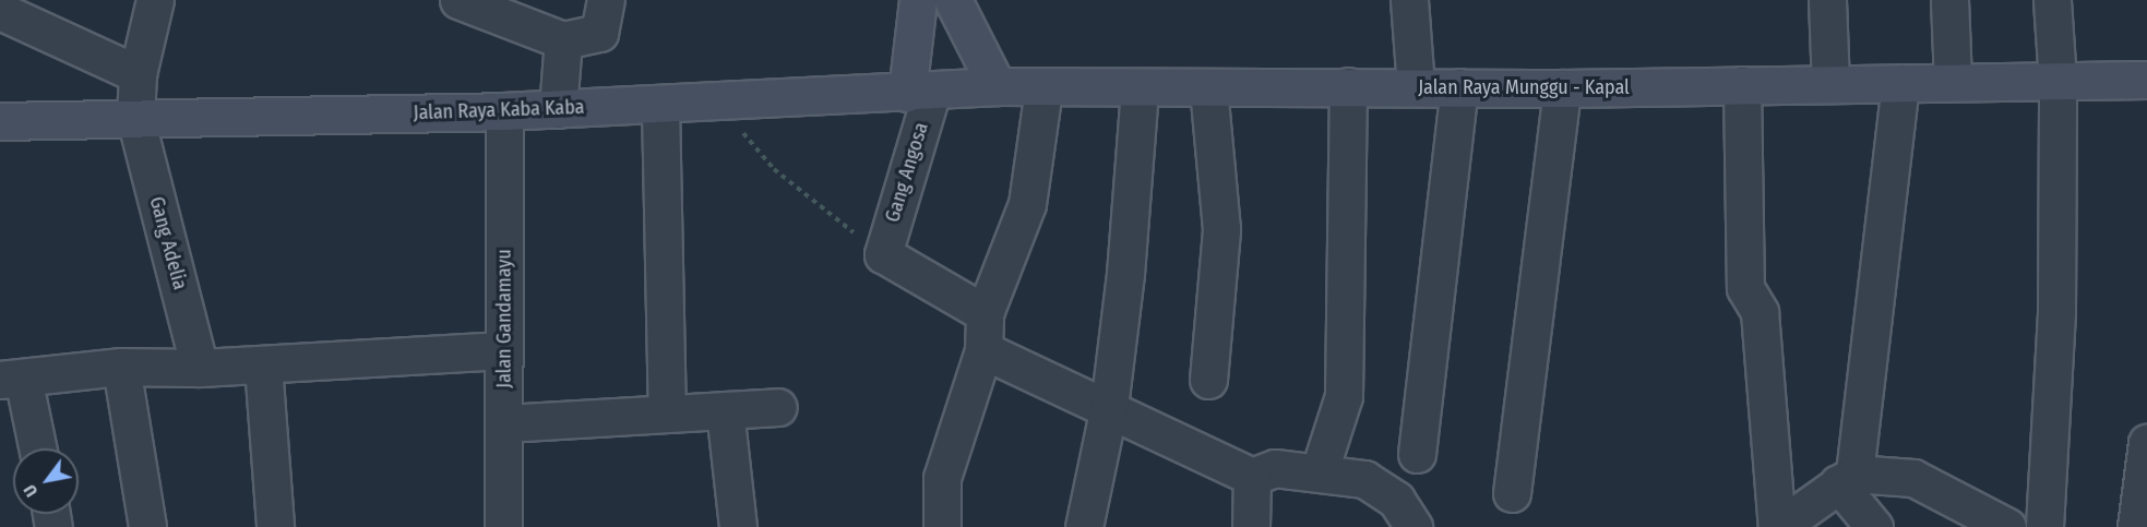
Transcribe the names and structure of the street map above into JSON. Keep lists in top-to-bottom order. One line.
{"streets":{"street":["Jalan Raya Munggu - Kapal","Jalan Raya Kaba Kaba","Gang Angosa","Gang Adelia","Jalan Gandamayu"]},"crossings":[["Jalan Raya Munggu - Kapal","Jalan Raya Kaba Kaba"],["Jalan Raya Kaba Kaba","Gang Angosa"],["Jalan Raya Kaba Kaba","Gang Adelia"],["Jalan Raya Kaba Kaba","Jalan Gandamayu"]],"north":"bottom left"}
